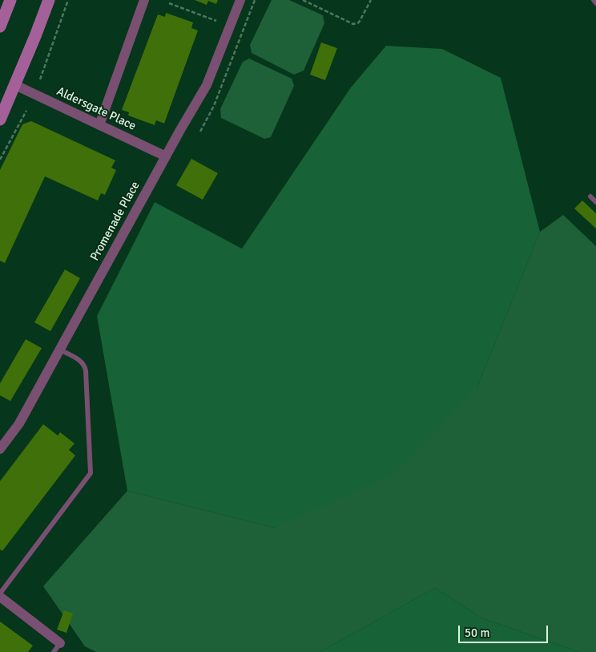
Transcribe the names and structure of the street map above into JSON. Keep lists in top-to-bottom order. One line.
{"streets":{"street":["Aldersgate Place","Promenade Place"]},"crossings":[["Aldersgate Place","Promenade Place"]],"scale_bar":"50 m"}
